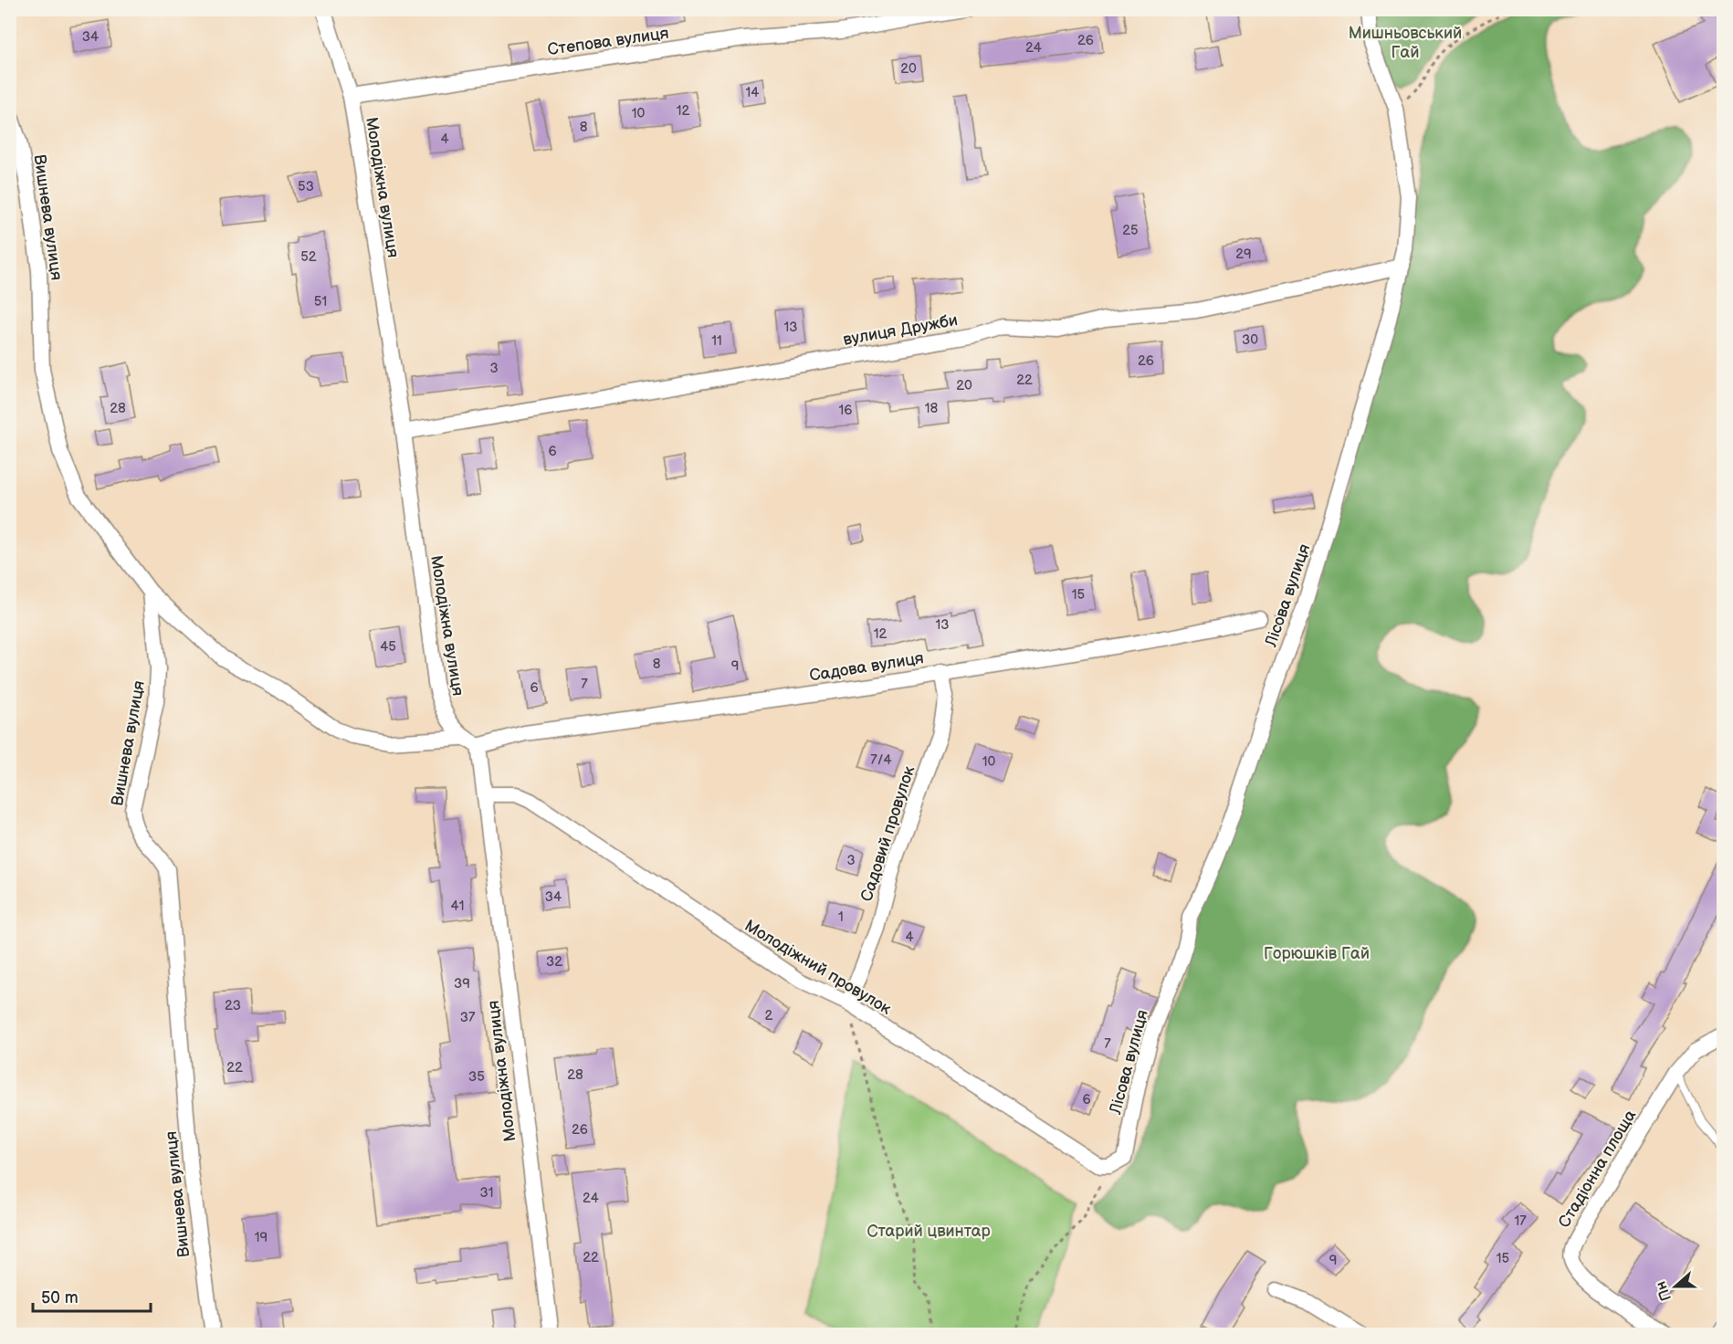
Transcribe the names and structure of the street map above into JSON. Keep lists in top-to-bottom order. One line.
{"streets":{"street":["Степова вулиця","Молодіжна вулиця","Вишнева вулиця","вулиця Дружби","Лісова вулиця","Садова вулиця","Садовий провулок","Молодіжний провулок","Стадіонна площа"]},"crossings":[["Степова вулиця","Молодіжна вулиця"],["Молодіжна вулиця","вулиця Дружби"],["Молодіжна вулиця","Садова вулиця"],["Молодіжна вулиця","Молодіжний провулок"],["вулиця Дружби","Лісова вулиця"],["Лісова вулиця","Молодіжний провулок"],["Садова вулиця","Садовий провулок"],["Садовий провулок","Молодіжний провулок"]],"parks":["Мишньовський Гай","Горюшків Гай","Старий цвинтар"],"house_numbers":["34","26","24","20","14","12","10","8","4","53","25","29","52","51","13","30","11","26","3","22","20","28","18","16","6","15","13","12","45","8","9","7","6","7/4","10","3","34","41","1","4","32","39","23","2","37","7","22","28","35","6","26","31","24","17","19","22","15","9"],"scale_bar":"50 m","north":"left"}
